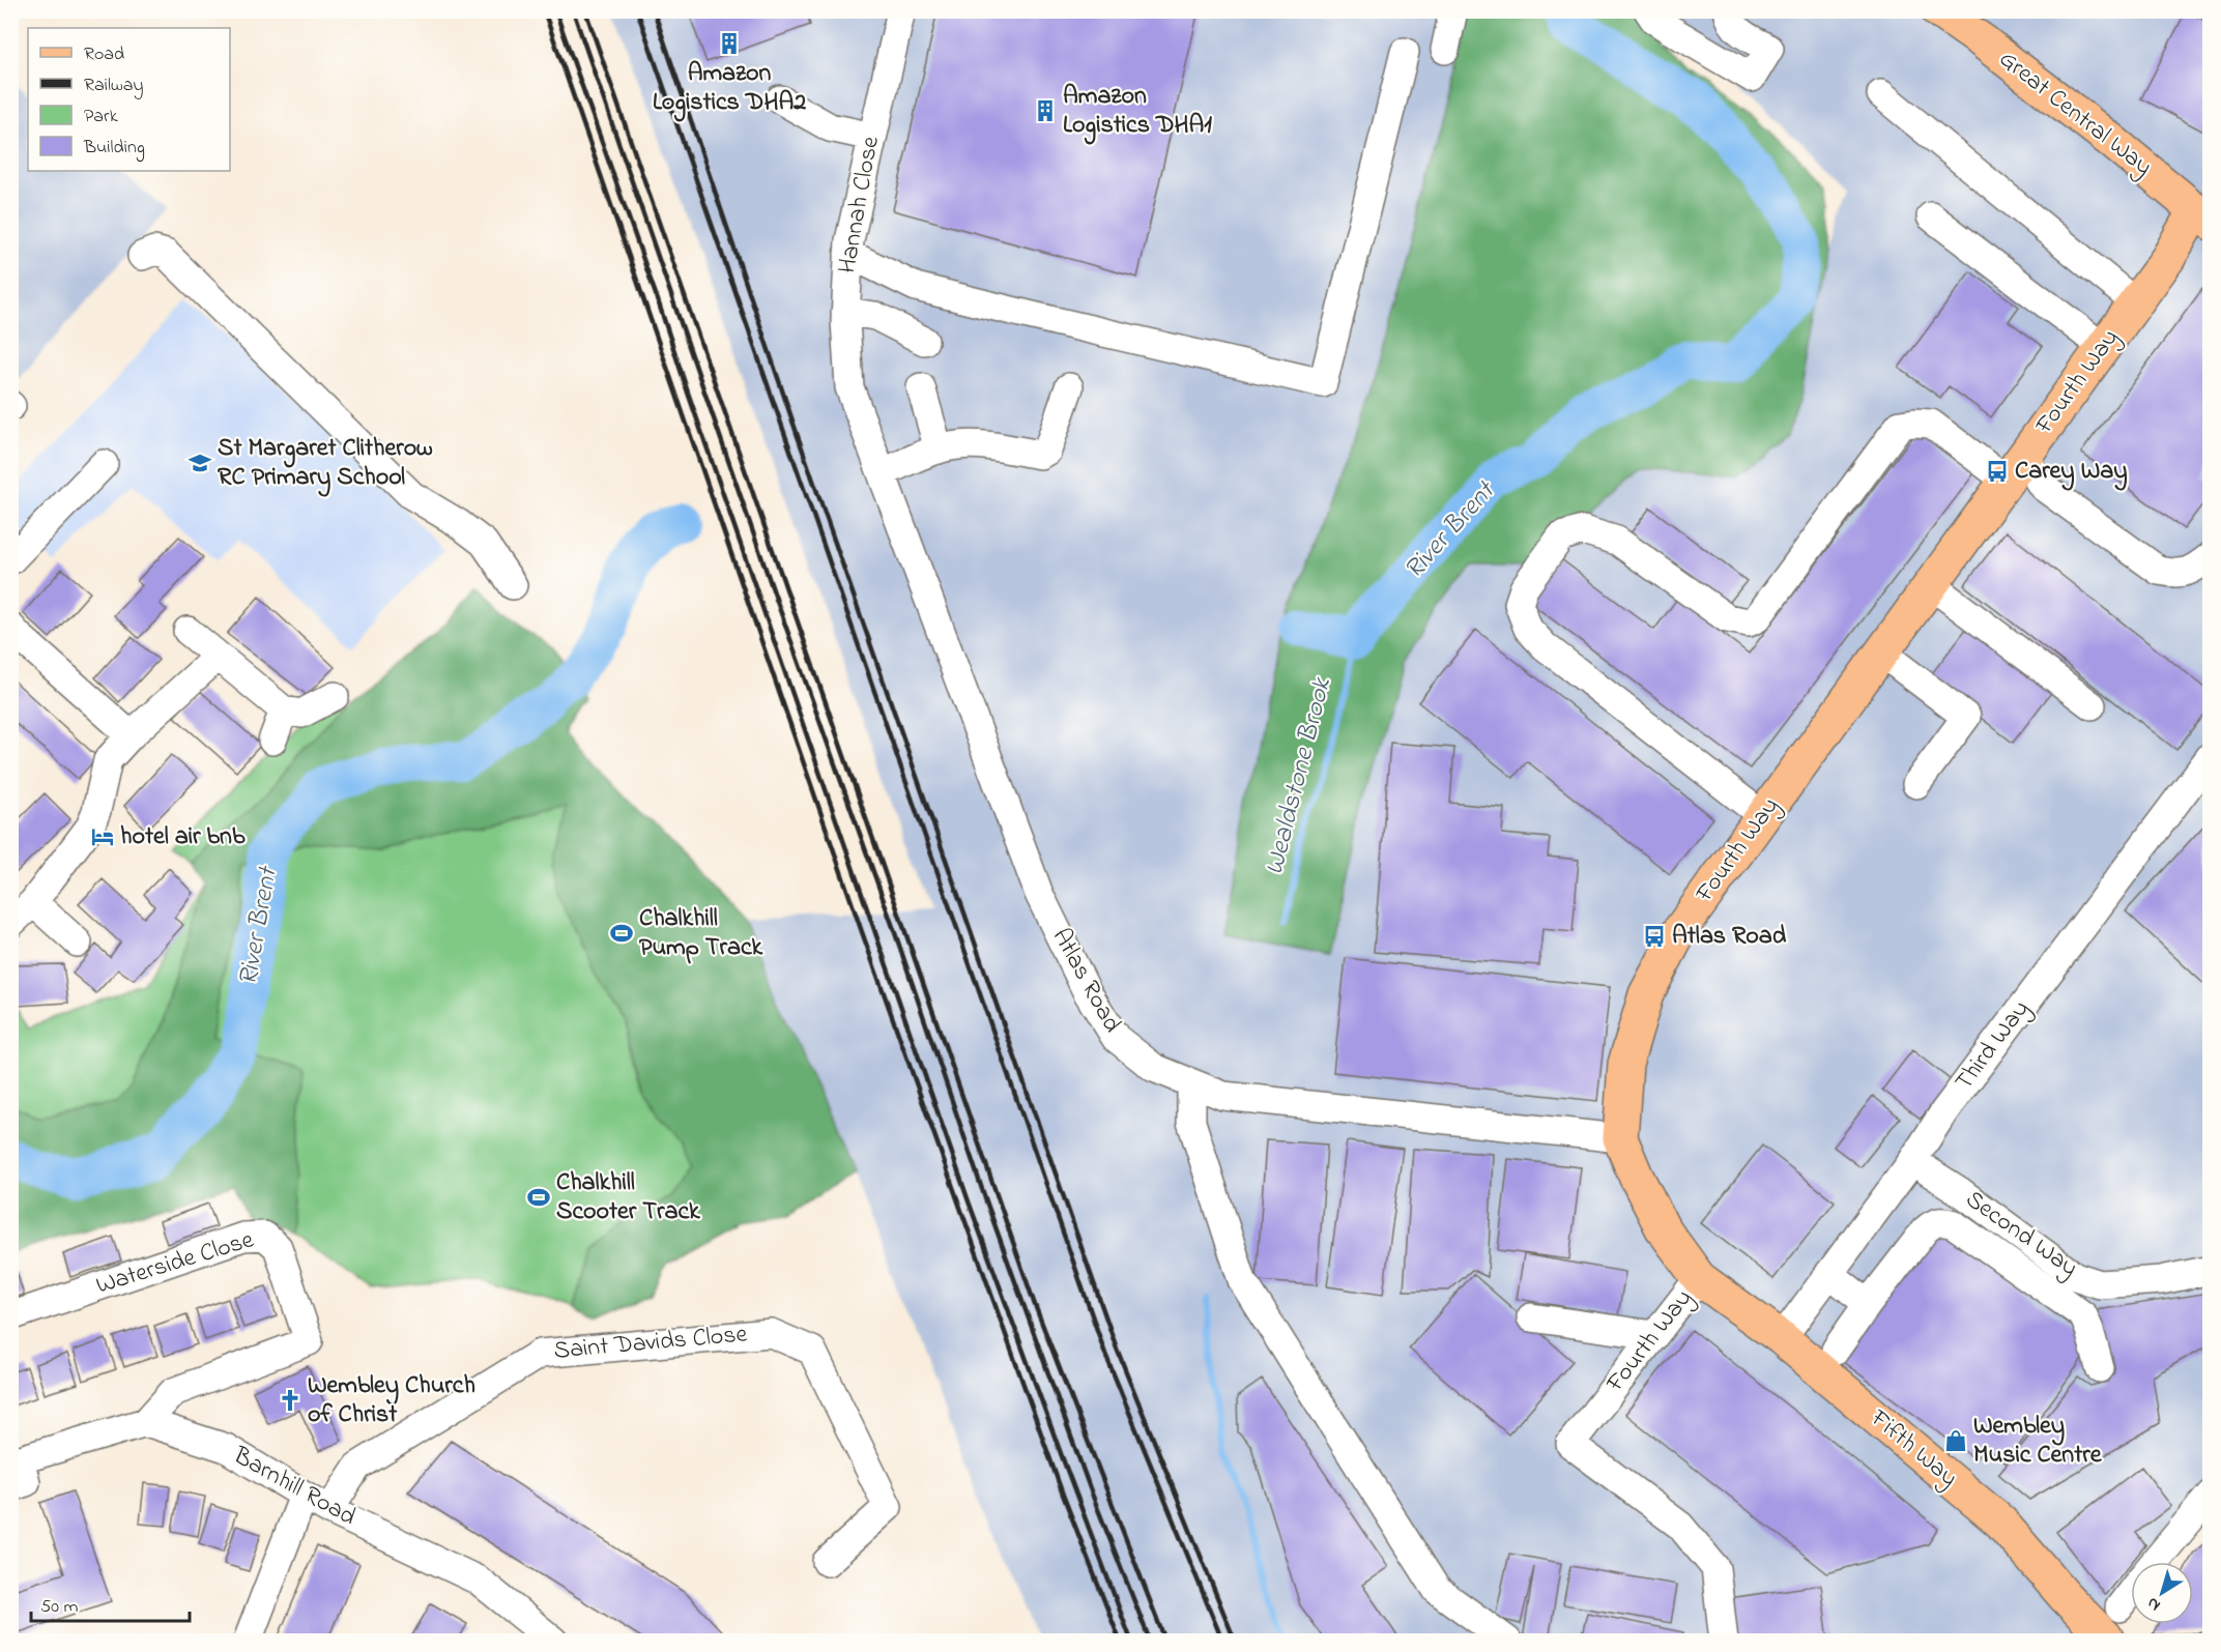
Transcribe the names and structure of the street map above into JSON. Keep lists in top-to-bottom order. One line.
{"streets":{"main road":["Great Central Way","Fourth Way","Fifth Way"],"street":["Hannah Close","Atlas Road","Third Way","Second Way","Waterside Close","Saint Davids Close","Barnhill Road"]},"crossings":[["Great Central Way","Fourth Way"],["Hannah Close","Atlas Road"],["Fourth Way","Atlas Road"],["Fourth Way","Fifth Way"],["Third Way","Second Way"],["Third Way","Fifth Way"],["Waterside Close","Barnhill Road"],["Saint Davids Close","Barnhill Road"]],"water":["River Brent","Wealdstone Brook"],"places":{"building":["Amazon Logistics DHA2","Amazon Logistics DHA1"],"school or university":["St Margaret Clitherow RC Primary School"],"bus stop":["Carey Way","Atlas Road"],"hotel":["hotel air bnb"],"sports":["Chalkhill Pump Track","Chalkhill Scooter Track"],"church":["Wembley Church of Christ"],"shop":["Wembley Music Centre"]},"legend":["Road","Railway","Park","Building"],"scale_bar":"50 m","north":"bottom left"}
